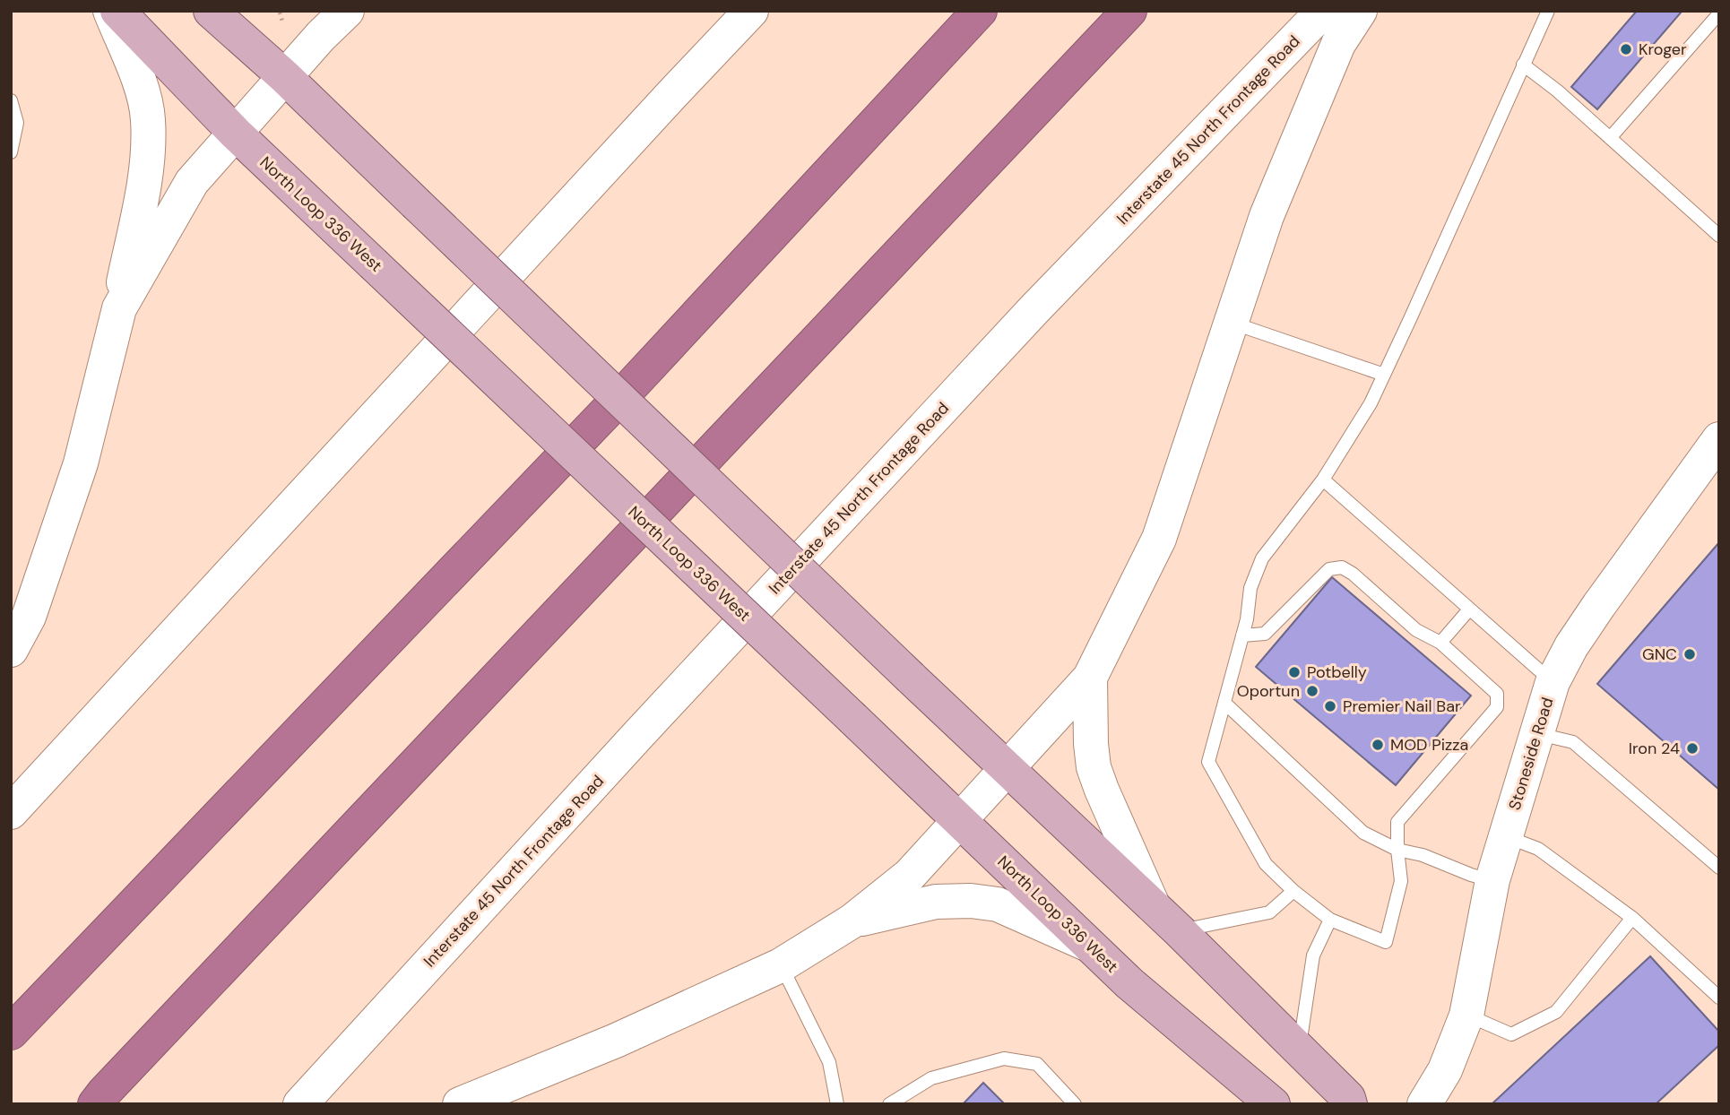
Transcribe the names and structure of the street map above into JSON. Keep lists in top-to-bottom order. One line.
{"streets":{"main road":["Interstate 45 North Frontage Road","North Loop 336 West","Stoneside Road"]},"places":["Kroger","GNC","Potbelly","Oportun","Premier Nail Bar","MOD Pizza","Iron 24"]}
